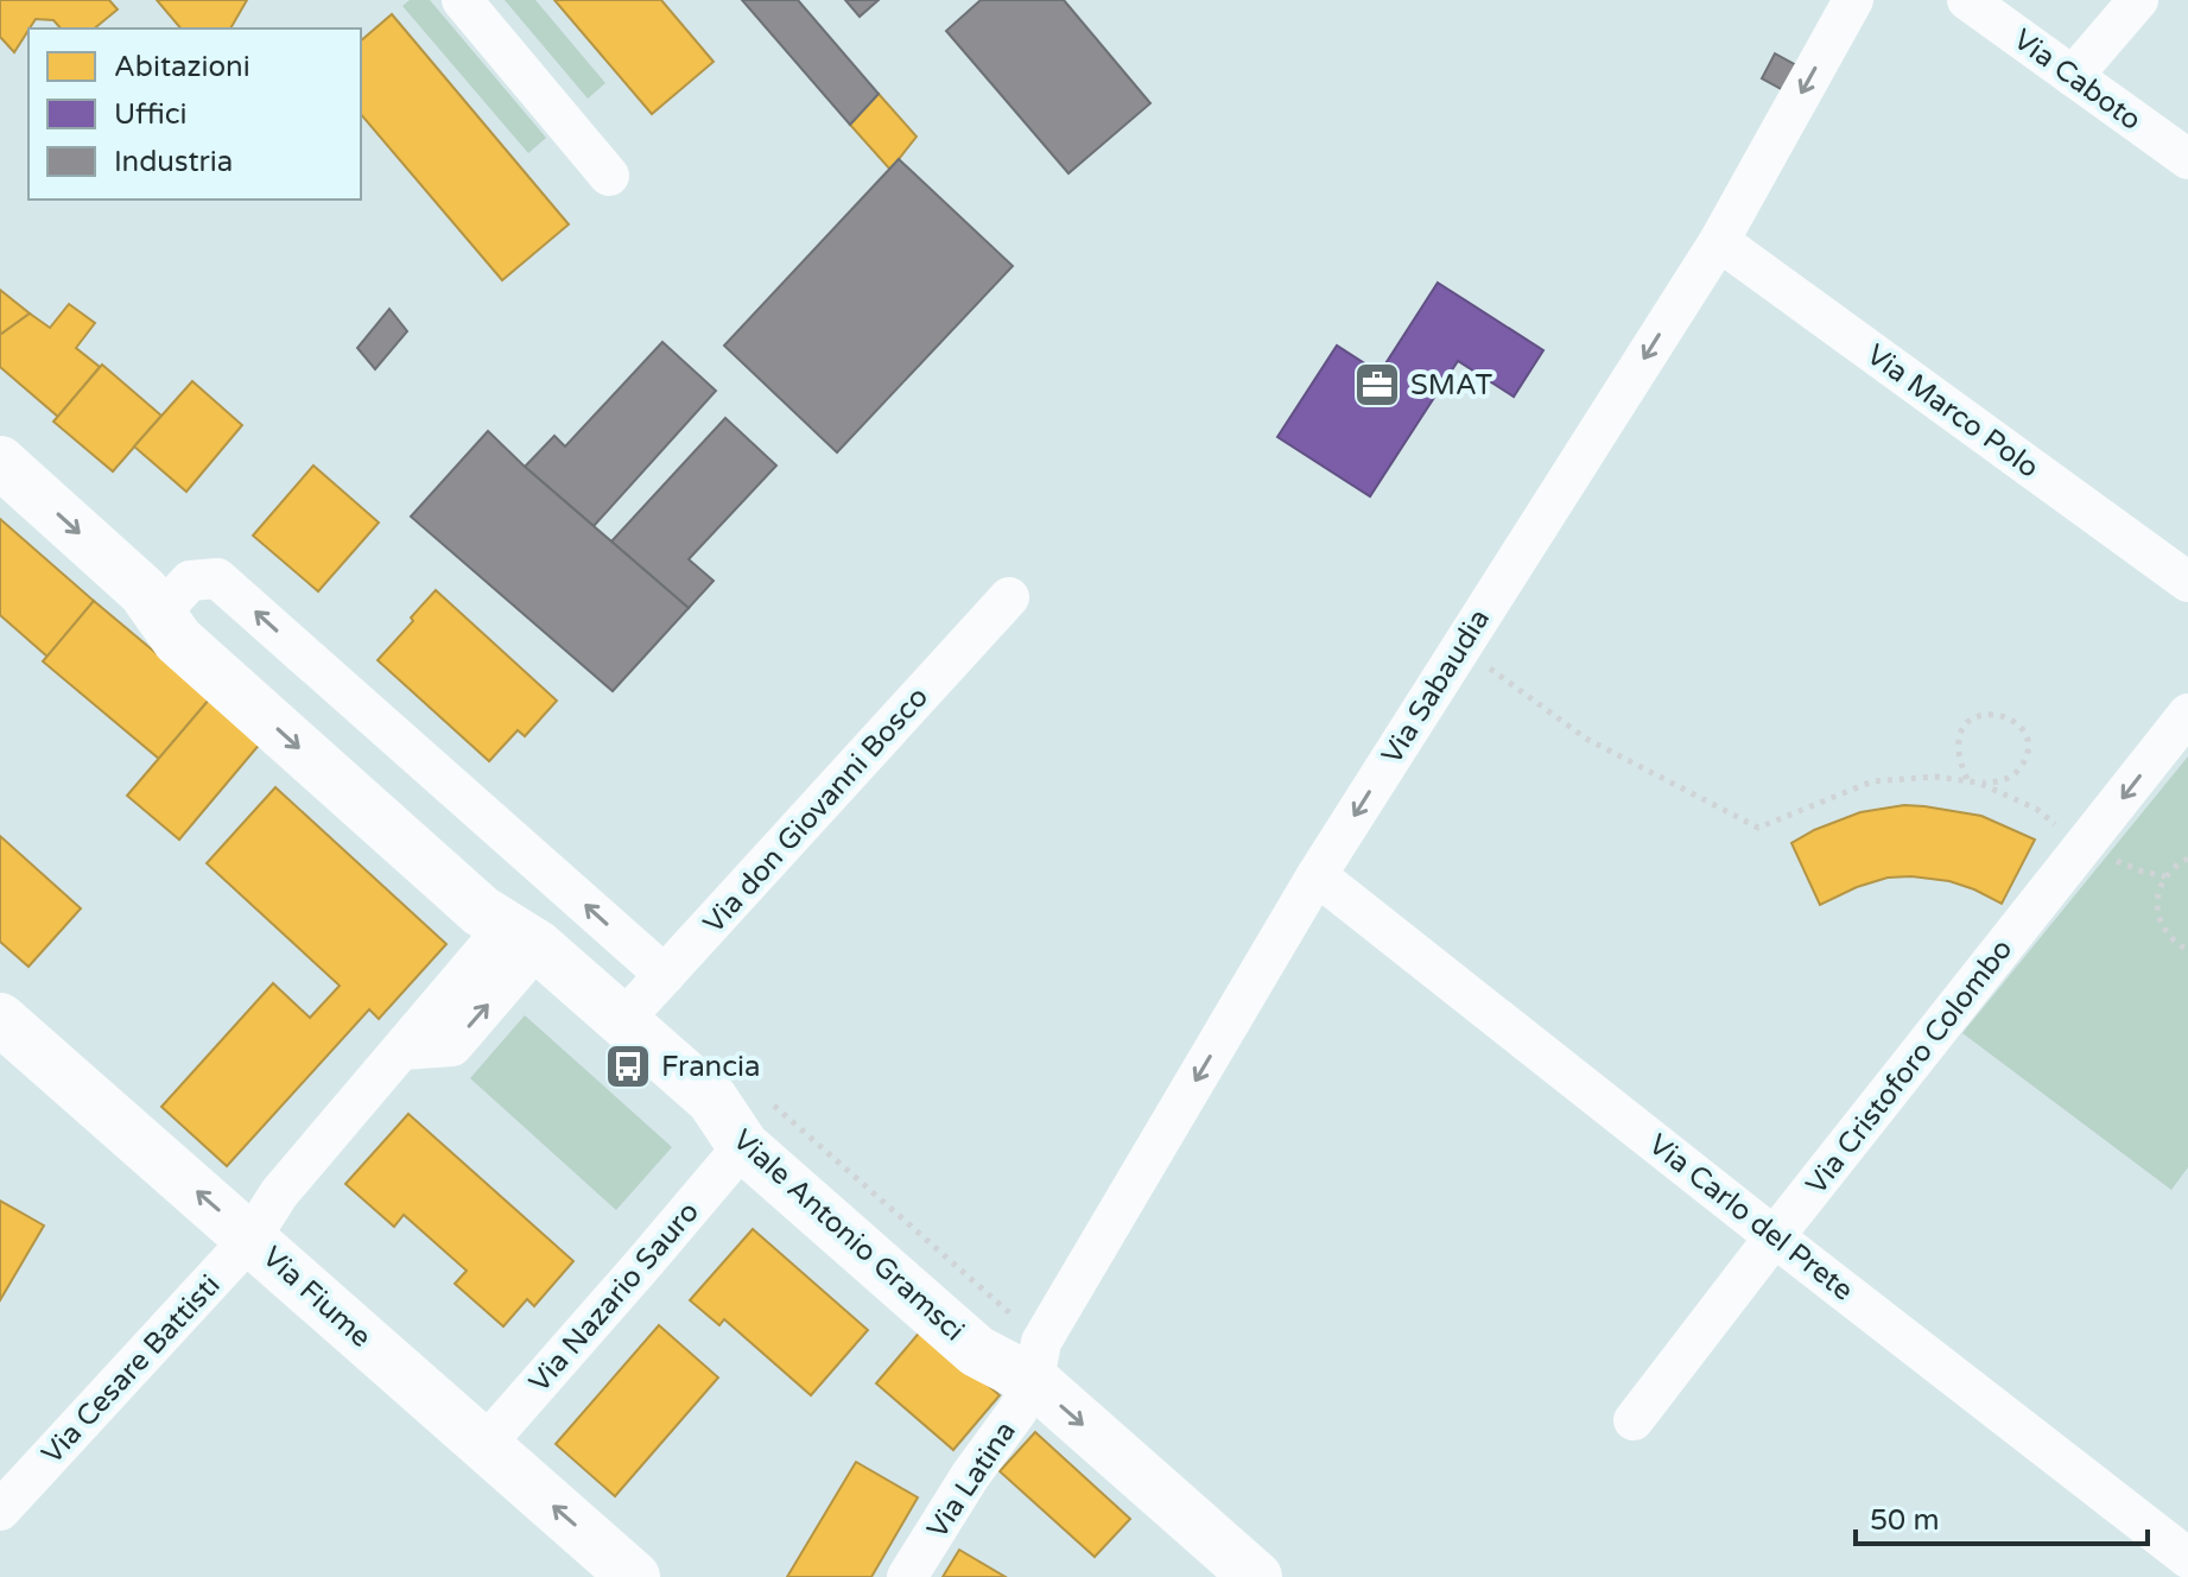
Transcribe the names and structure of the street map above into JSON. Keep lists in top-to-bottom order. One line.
{"streets":{"street":["Via Caboto","Via Marco Polo","Via Sabaudia","Via don Giovanni Bosco","Via Cristoforo Colombo","Via Carlo del Prete","Viale Antonio Gramsci","Via Fiume","Via Nazario Sauro","Via Cesare Battisti","Via Latina"]},"crossings":[["Via Marco Polo","Via Sabaudia"],["Via Sabaudia","Via Carlo del Prete"],["Via Sabaudia","Viale Antonio Gramsci"],["Via Sabaudia","Via Latina"],["Via don Giovanni Bosco","Viale Antonio Gramsci"],["Via Cristoforo Colombo","Via Carlo del Prete"],["Viale Antonio Gramsci","Via Nazario Sauro"],["Viale Antonio Gramsci","Via Cesare Battisti"],["Viale Antonio Gramsci","Via Latina"],["Via Fiume","Via Nazario Sauro"],["Via Fiume","Via Cesare Battisti"]],"one_way":["Via Sabaudia","Via Fiume"],"places":{"office":["SMAT"],"bus stop":["Francia"]},"legend":["Abitazioni","Uffici","Industria"],"scale_bar":"50 m"}
